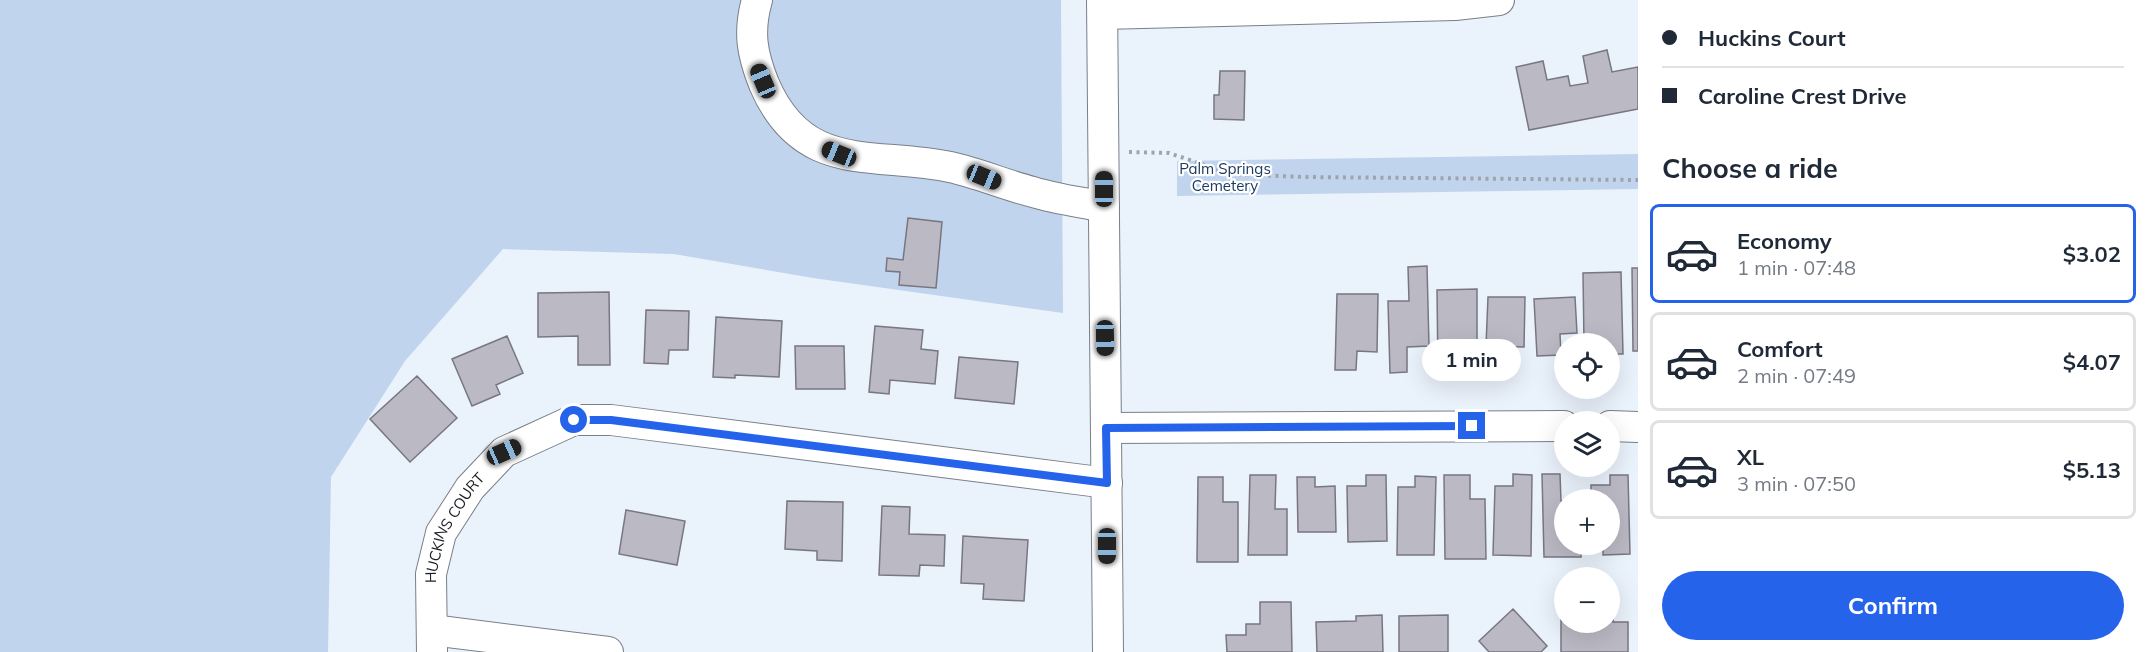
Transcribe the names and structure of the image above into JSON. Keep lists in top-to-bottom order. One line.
{"streets":{"street":["HUCKINS COURT"]},"parks":["Palm Springs Cemetery"],"page":{"banner":["Huckins Court","Caroline Crest Drive"],"heading":"Choose a ride","list":[{"name":"Economy","note":"1 min · 07:48","value":"$3.02"},{"name":"Comfort","note":"2 min · 07:49","value":"$4.07"},{"name":"XL","note":"3 min · 07:50","value":"$5.13"}],"map_buttons":["+","−"],"bubble":"1 min","buttons":"Confirm"}}
